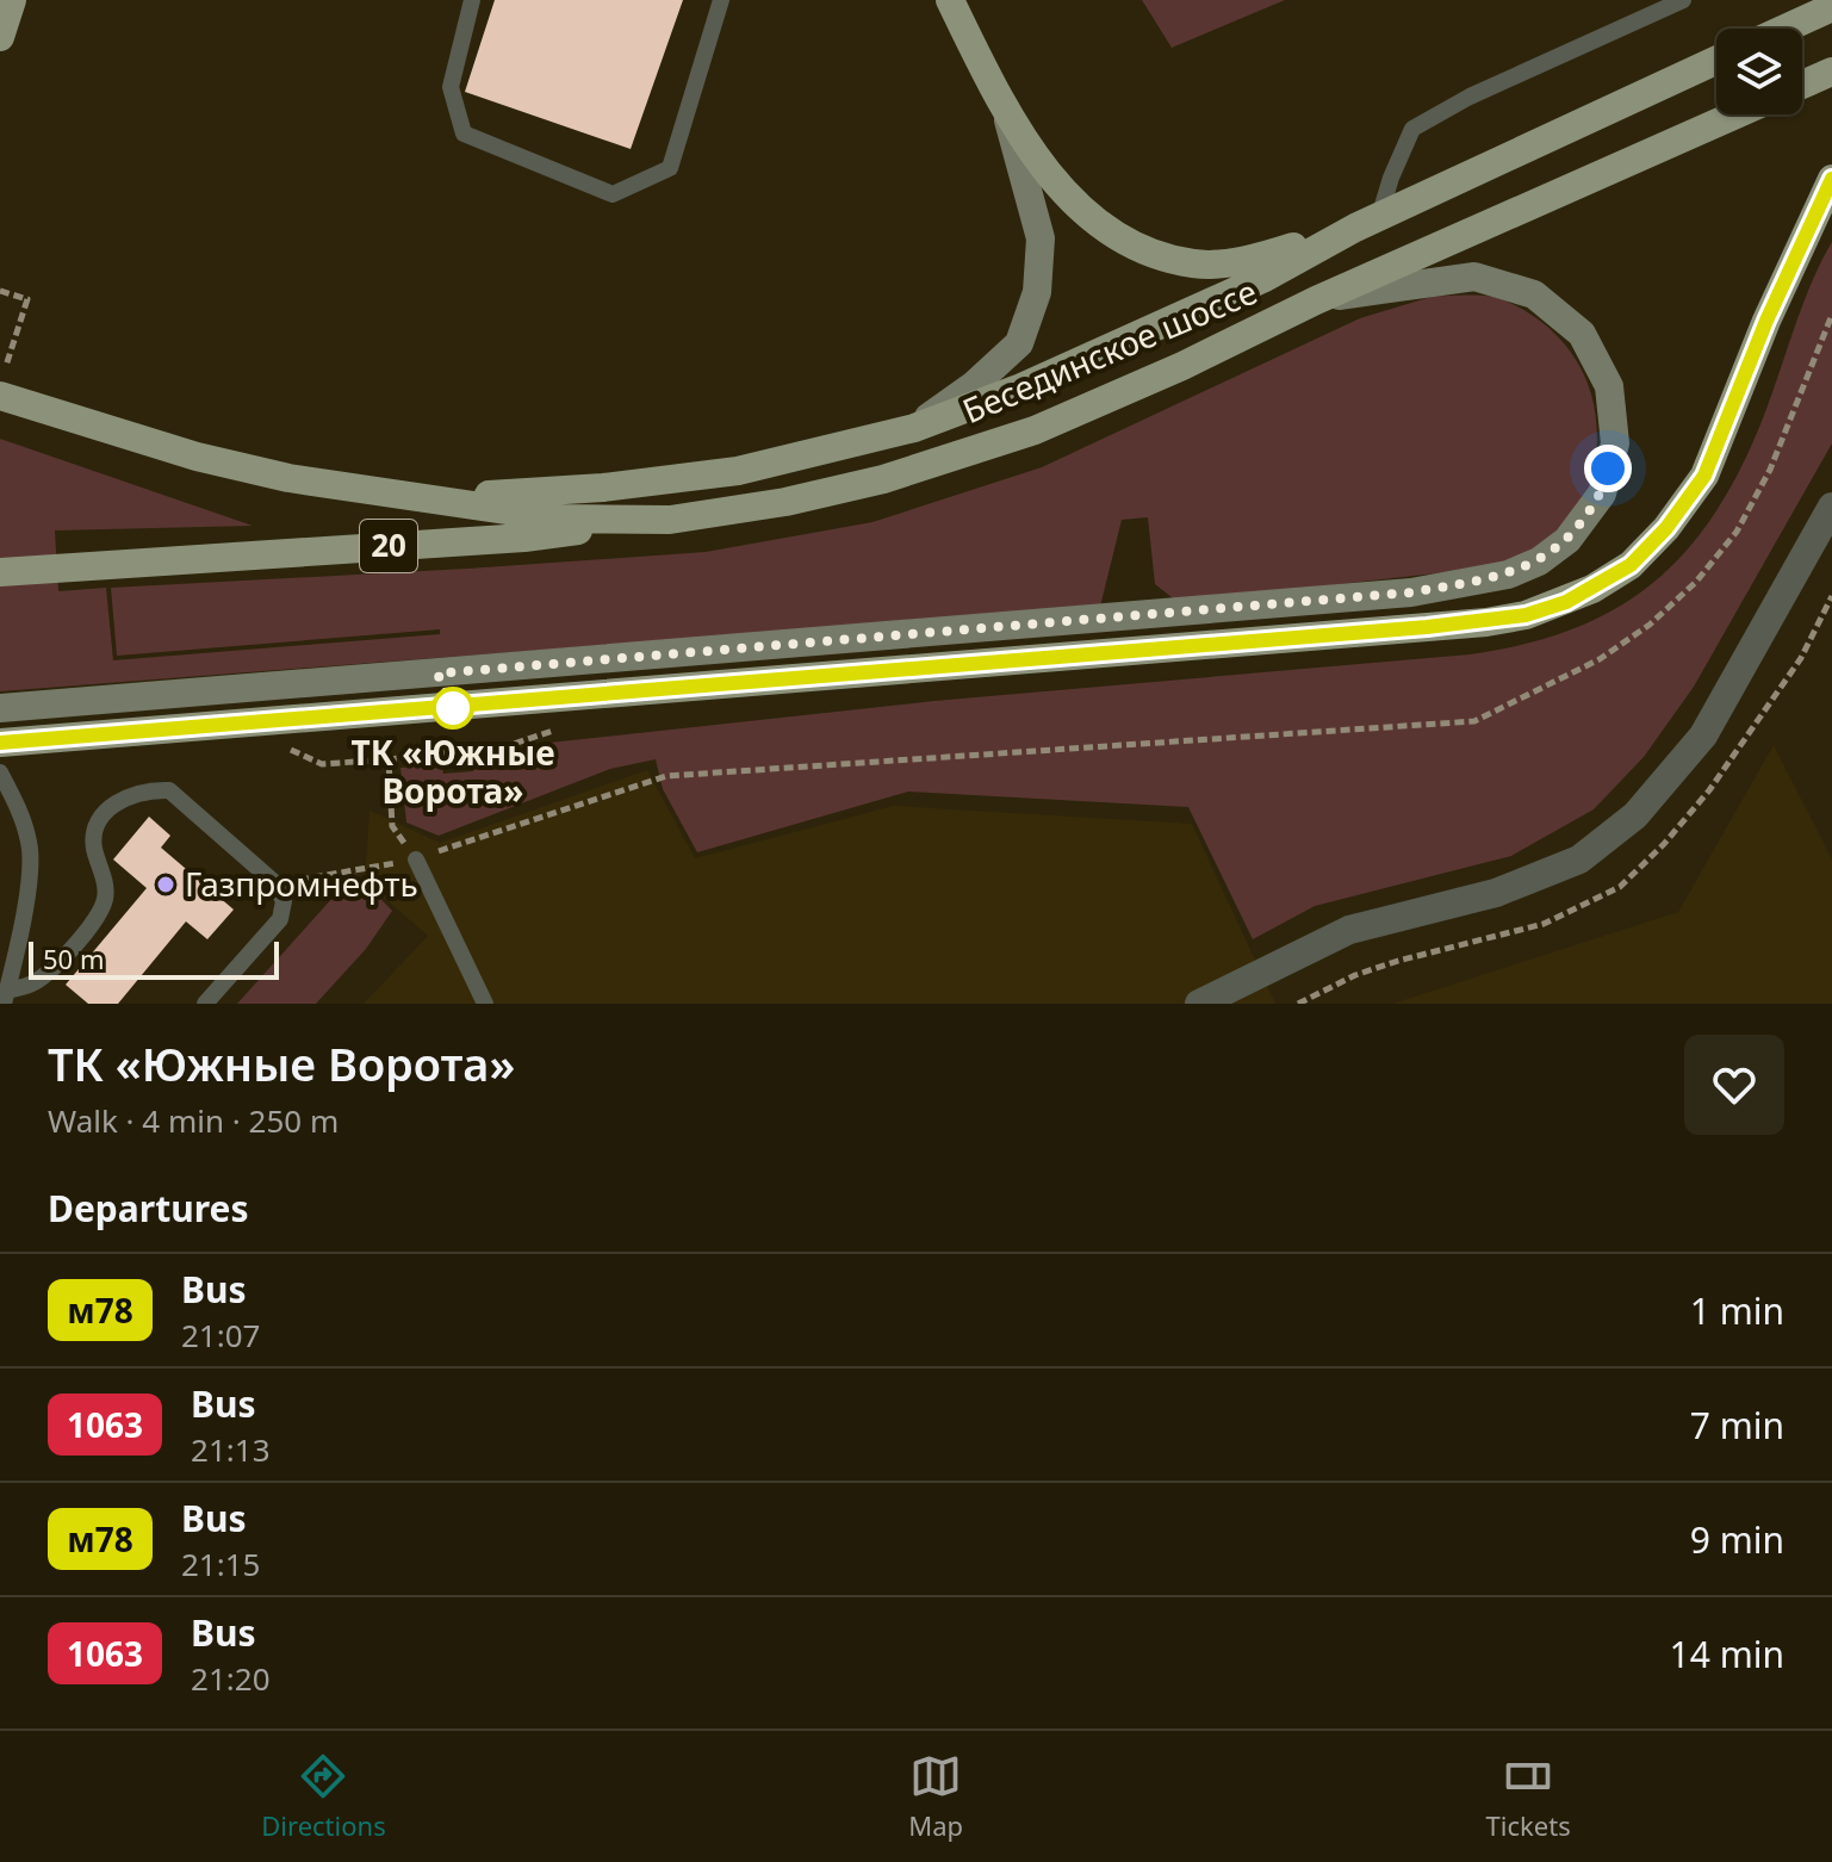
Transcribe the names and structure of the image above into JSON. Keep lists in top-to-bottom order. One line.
{"streets":{"main road":["Бесединское шоссе","20"]},"crossings":[["Бесединское шоссе","20"]],"places":["ТК «Южные Ворота»","Газпромнефть"],"lines":["bus line м78"],"scale_bar":"50 m","page":{"scale":"50 m","heading":[["ТК «Южные Ворота»","Walk · 4 min · 250 m"],"Departures"],"list":[{"mark":"м78","name":"Bus","note":"21:07","value":"1 min"},{"mark":"1063","name":"Bus","note":"21:13","value":"7 min"},{"mark":"м78","name":"Bus","note":"21:15","value":"9 min"},{"mark":"1063","name":"Bus","note":"21:20","value":"14 min"}],"tabs":["Directions","Map","Tickets"]}}
